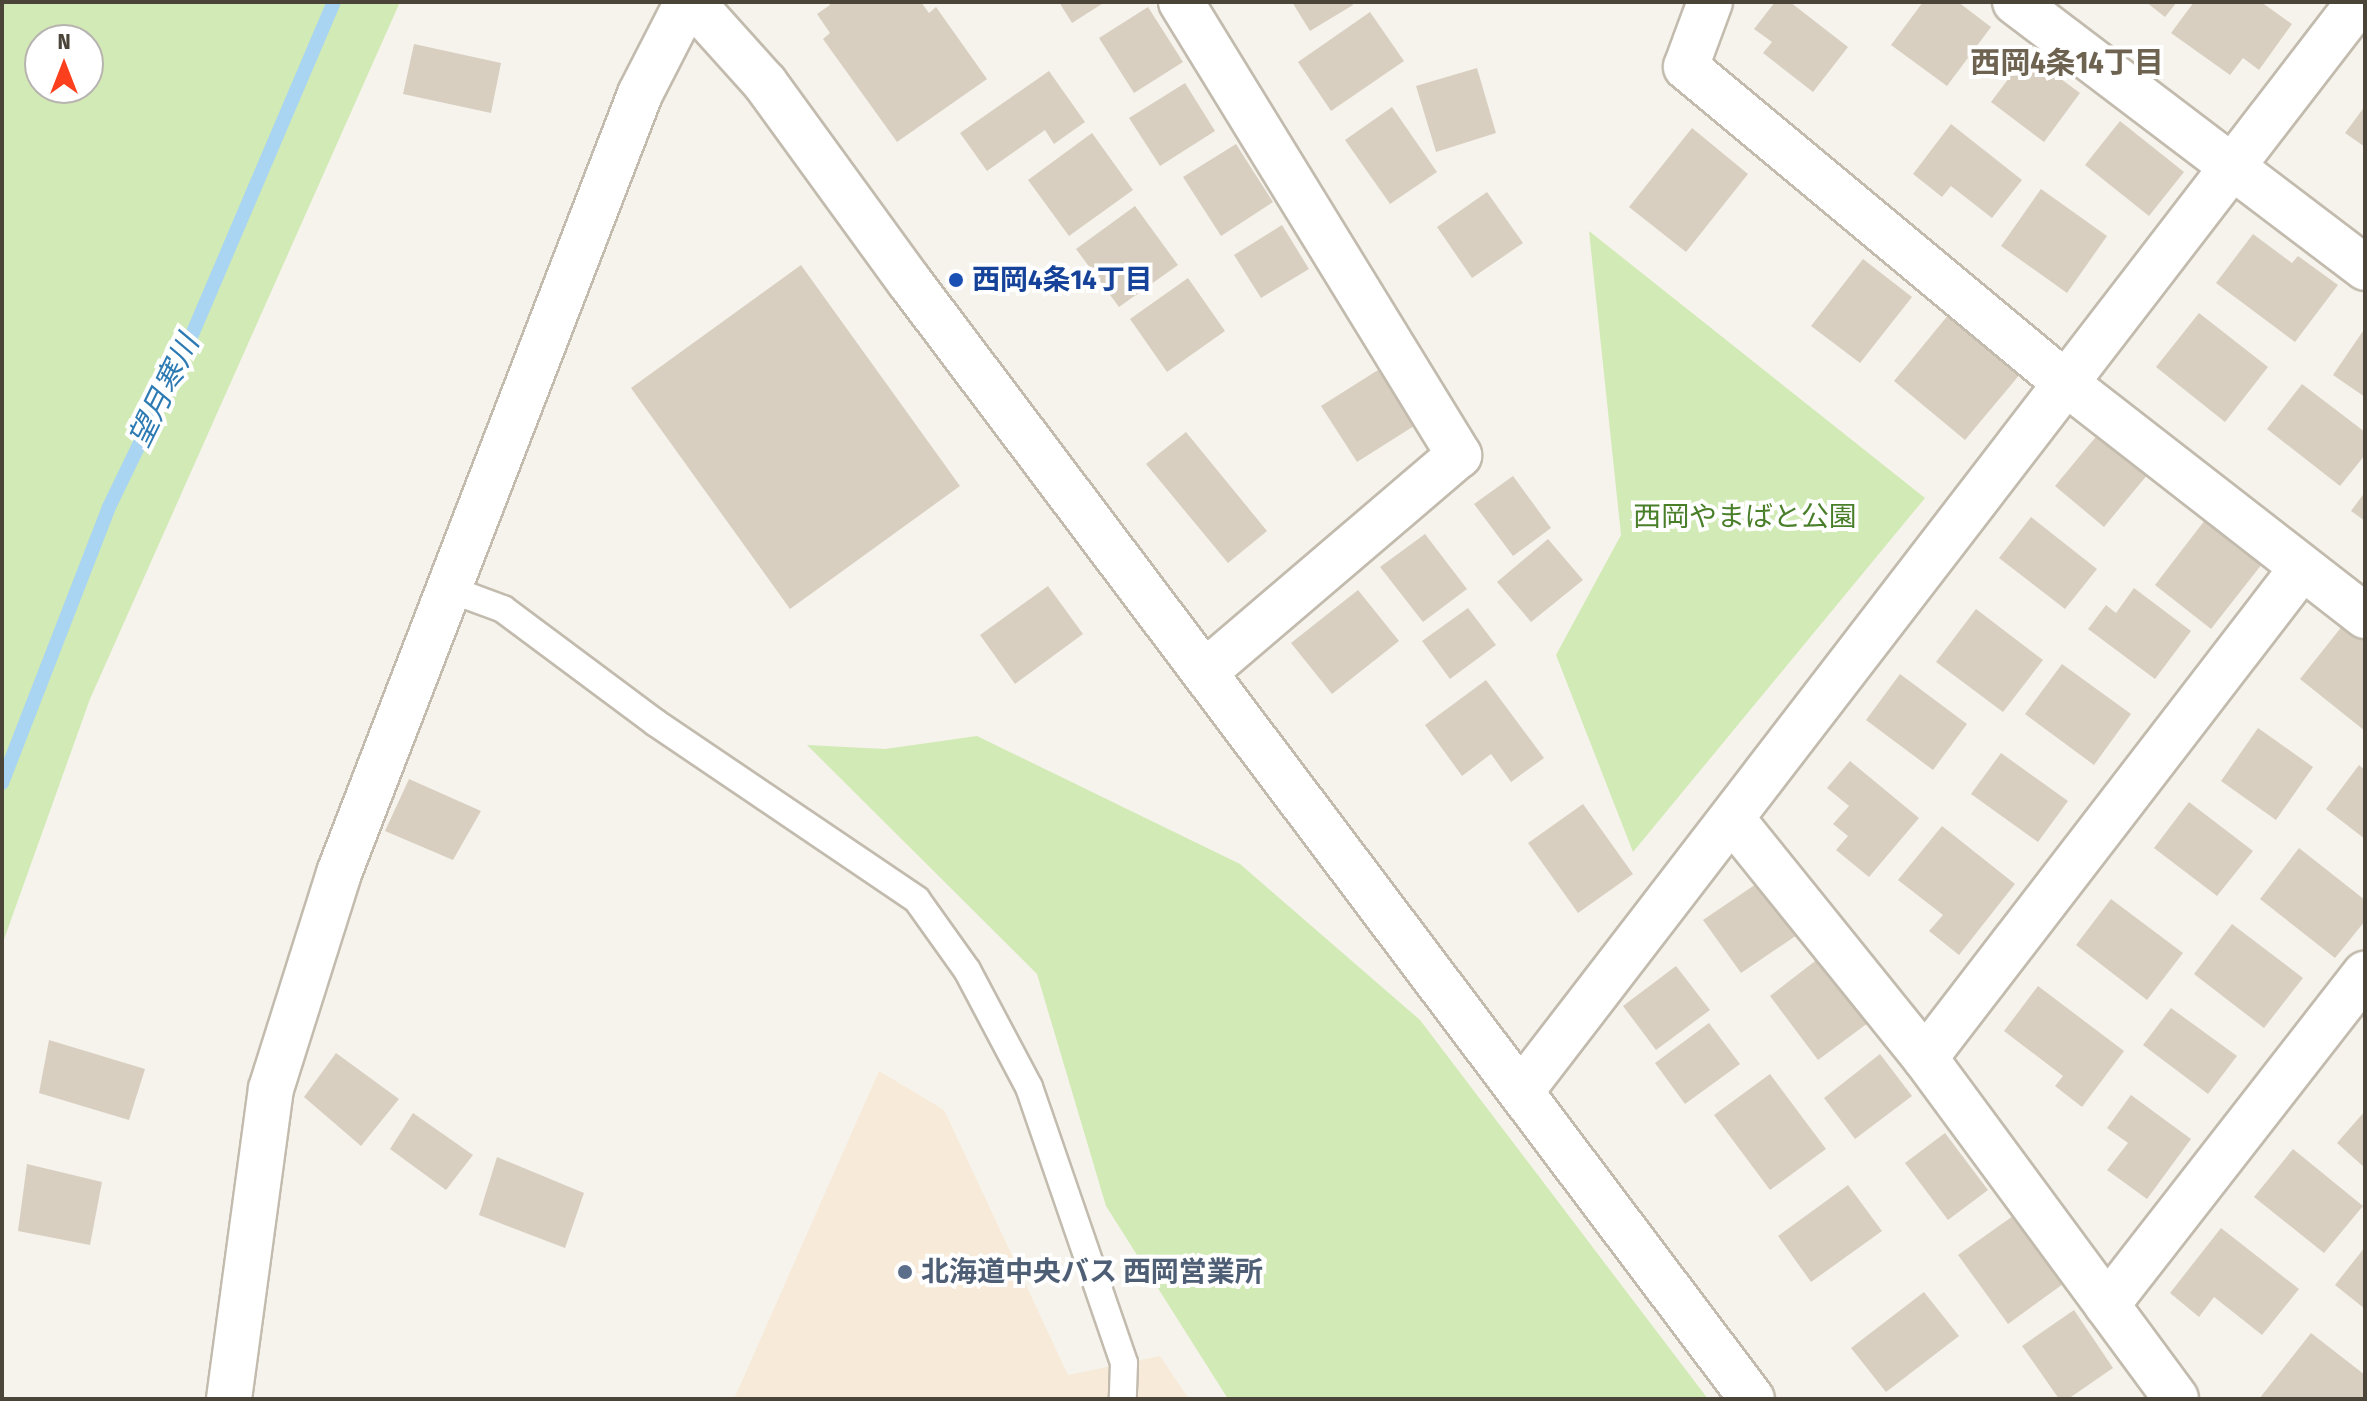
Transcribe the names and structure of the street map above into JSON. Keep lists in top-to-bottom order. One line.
{"districts":["西岡4条14丁目"],"water":["望月寒川"],"parks":["西岡やまばと公園"],"places":["西岡4条14丁目","北海道中央バス 西岡営業所"],"north":"top"}
